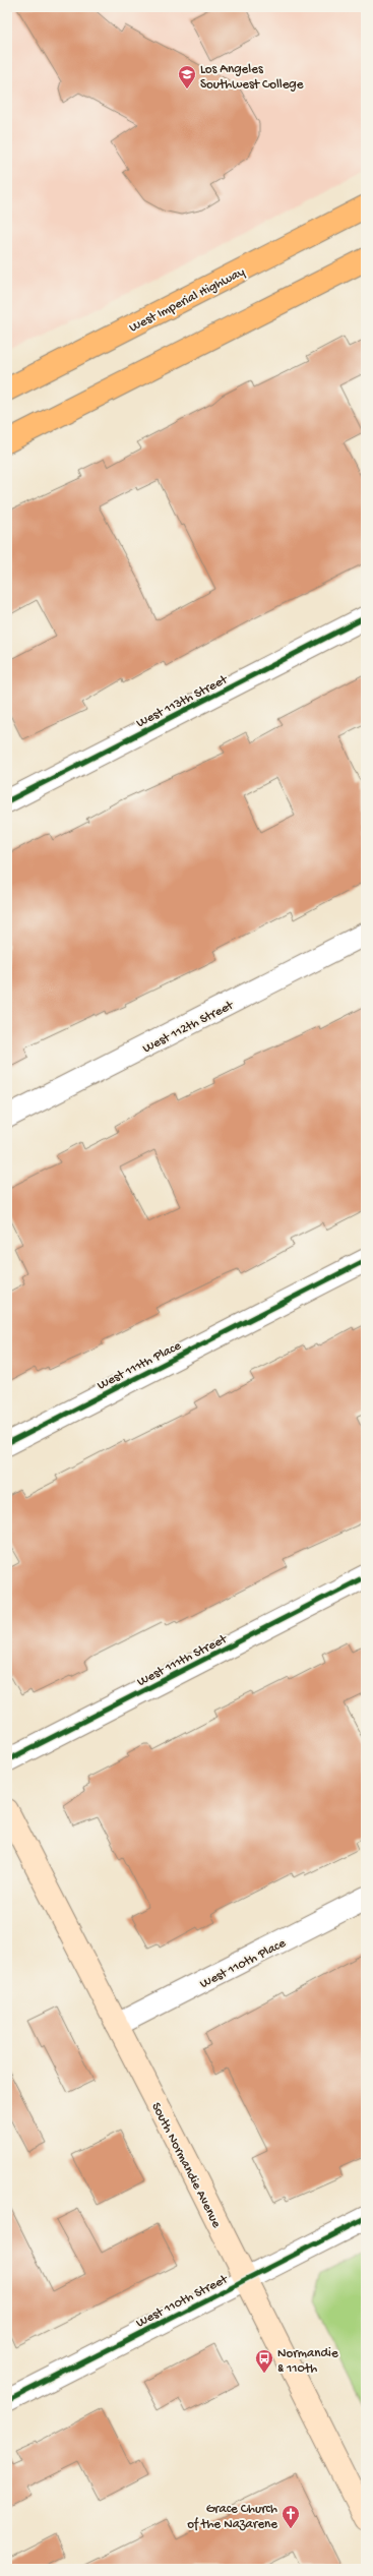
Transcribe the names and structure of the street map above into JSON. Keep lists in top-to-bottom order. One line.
{"streets":{"main road":["West Imperial Highway","South Normandie Avenue"],"street":["West 113th Street","West 112th Street","West 111th Place","West 111th Street","West 110th Place","West 110th Street"]},"crossings":[["West 110th Place","South Normandie Avenue"],["South Normandie Avenue","West 110th Street"]],"places":{"school or university":["Los Angeles Southwest College"],"bus stop":["Normandie & 110th"],"church":["Grace Church of the Nazarene"]}}
